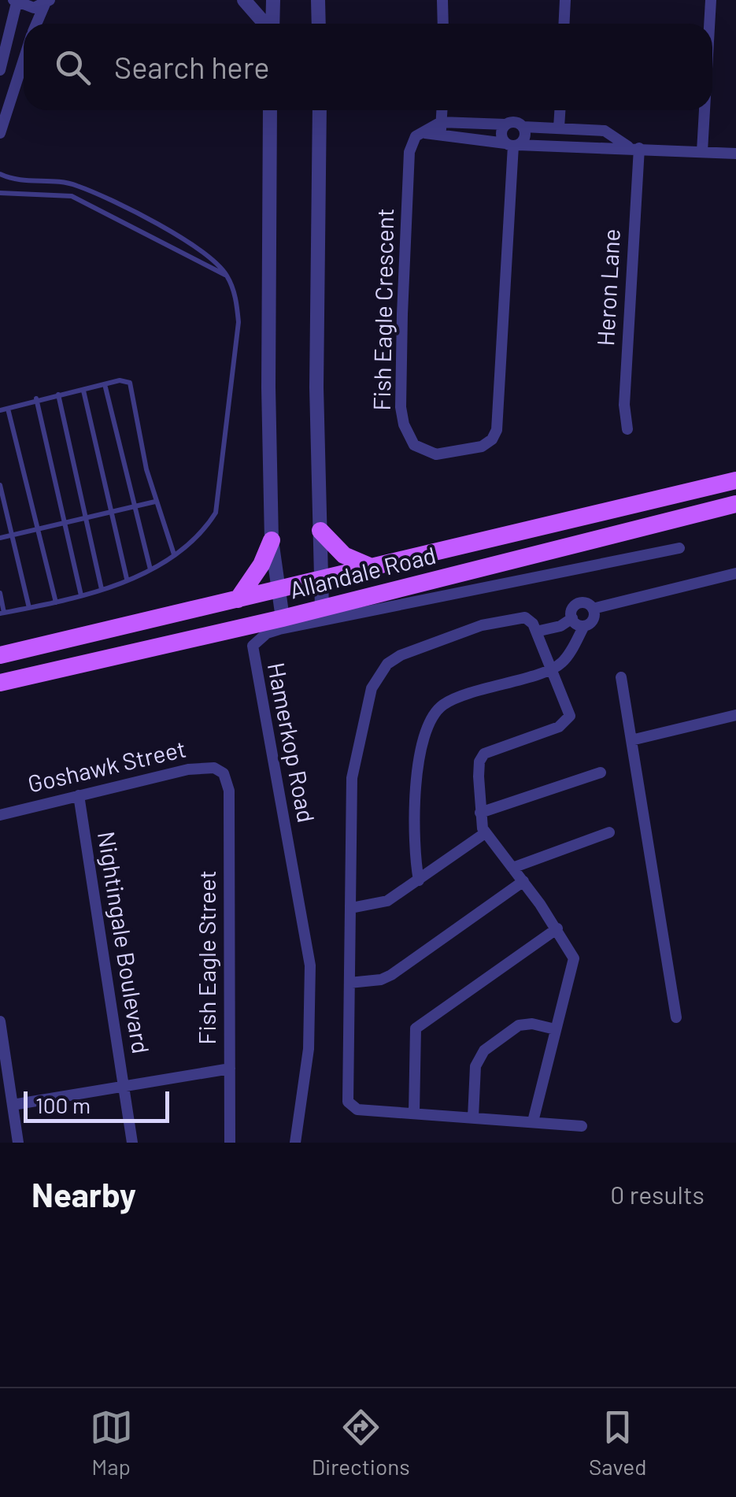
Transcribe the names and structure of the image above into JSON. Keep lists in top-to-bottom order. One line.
{"streets":{"main road":["Allandale Road"],"street":["Heron Lane","Fish Eagle Crescent","Hamerkop Road","Goshawk Street","Nightingale Boulevard","Fish Eagle Street"]},"crossings":[["Goshawk Street","Nightingale Boulevard"],["Goshawk Street","Fish Eagle Street"]],"scale_bar":"100 m","page":{"search":"Search here","scale":"100 m","heading":["Nearby","0 results"],"nav":["Map","Directions","Saved"]}}
